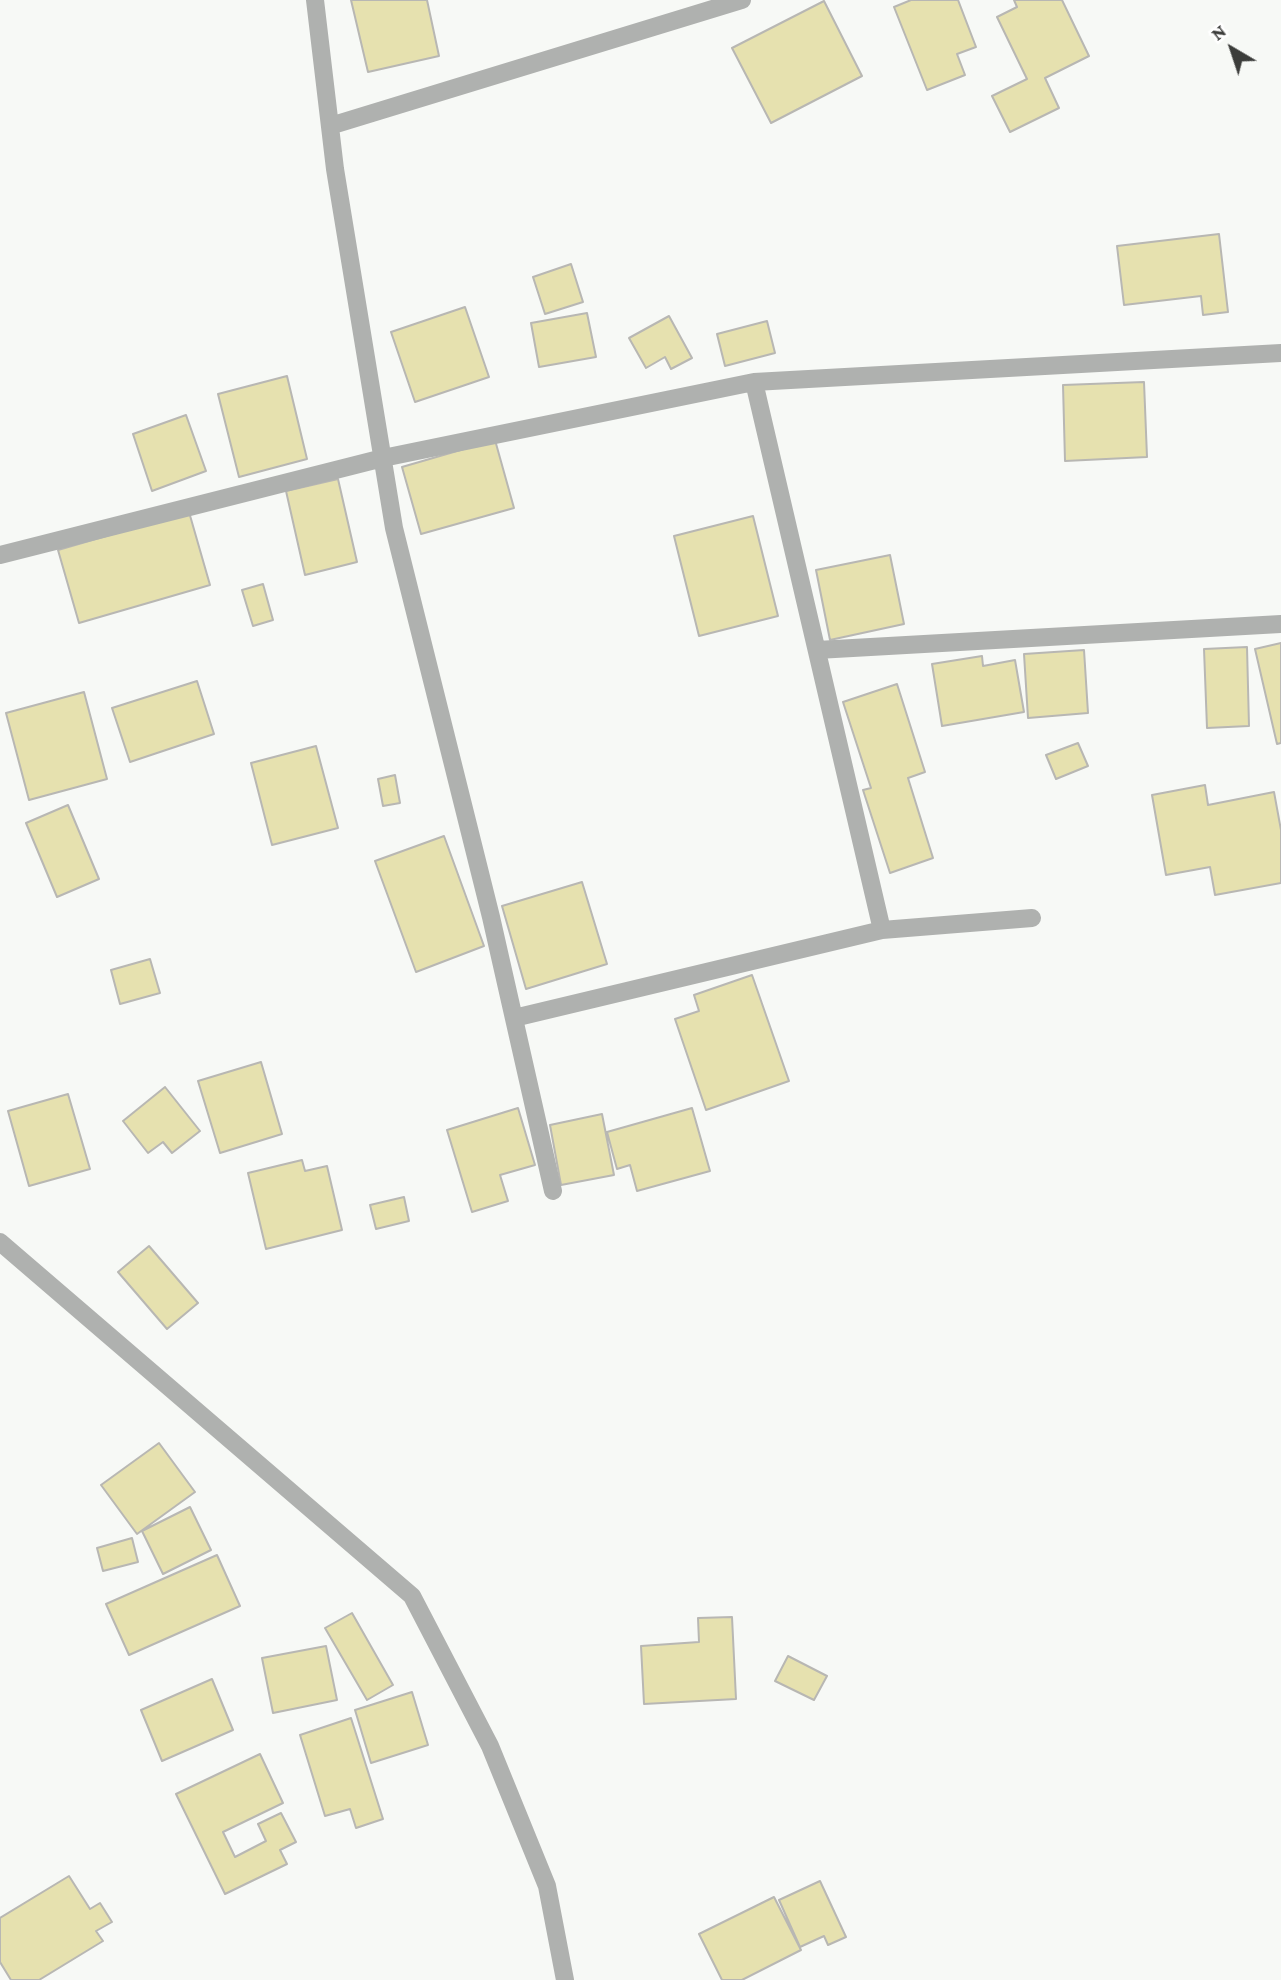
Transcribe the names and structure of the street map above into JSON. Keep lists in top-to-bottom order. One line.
{"north":"top left"}
